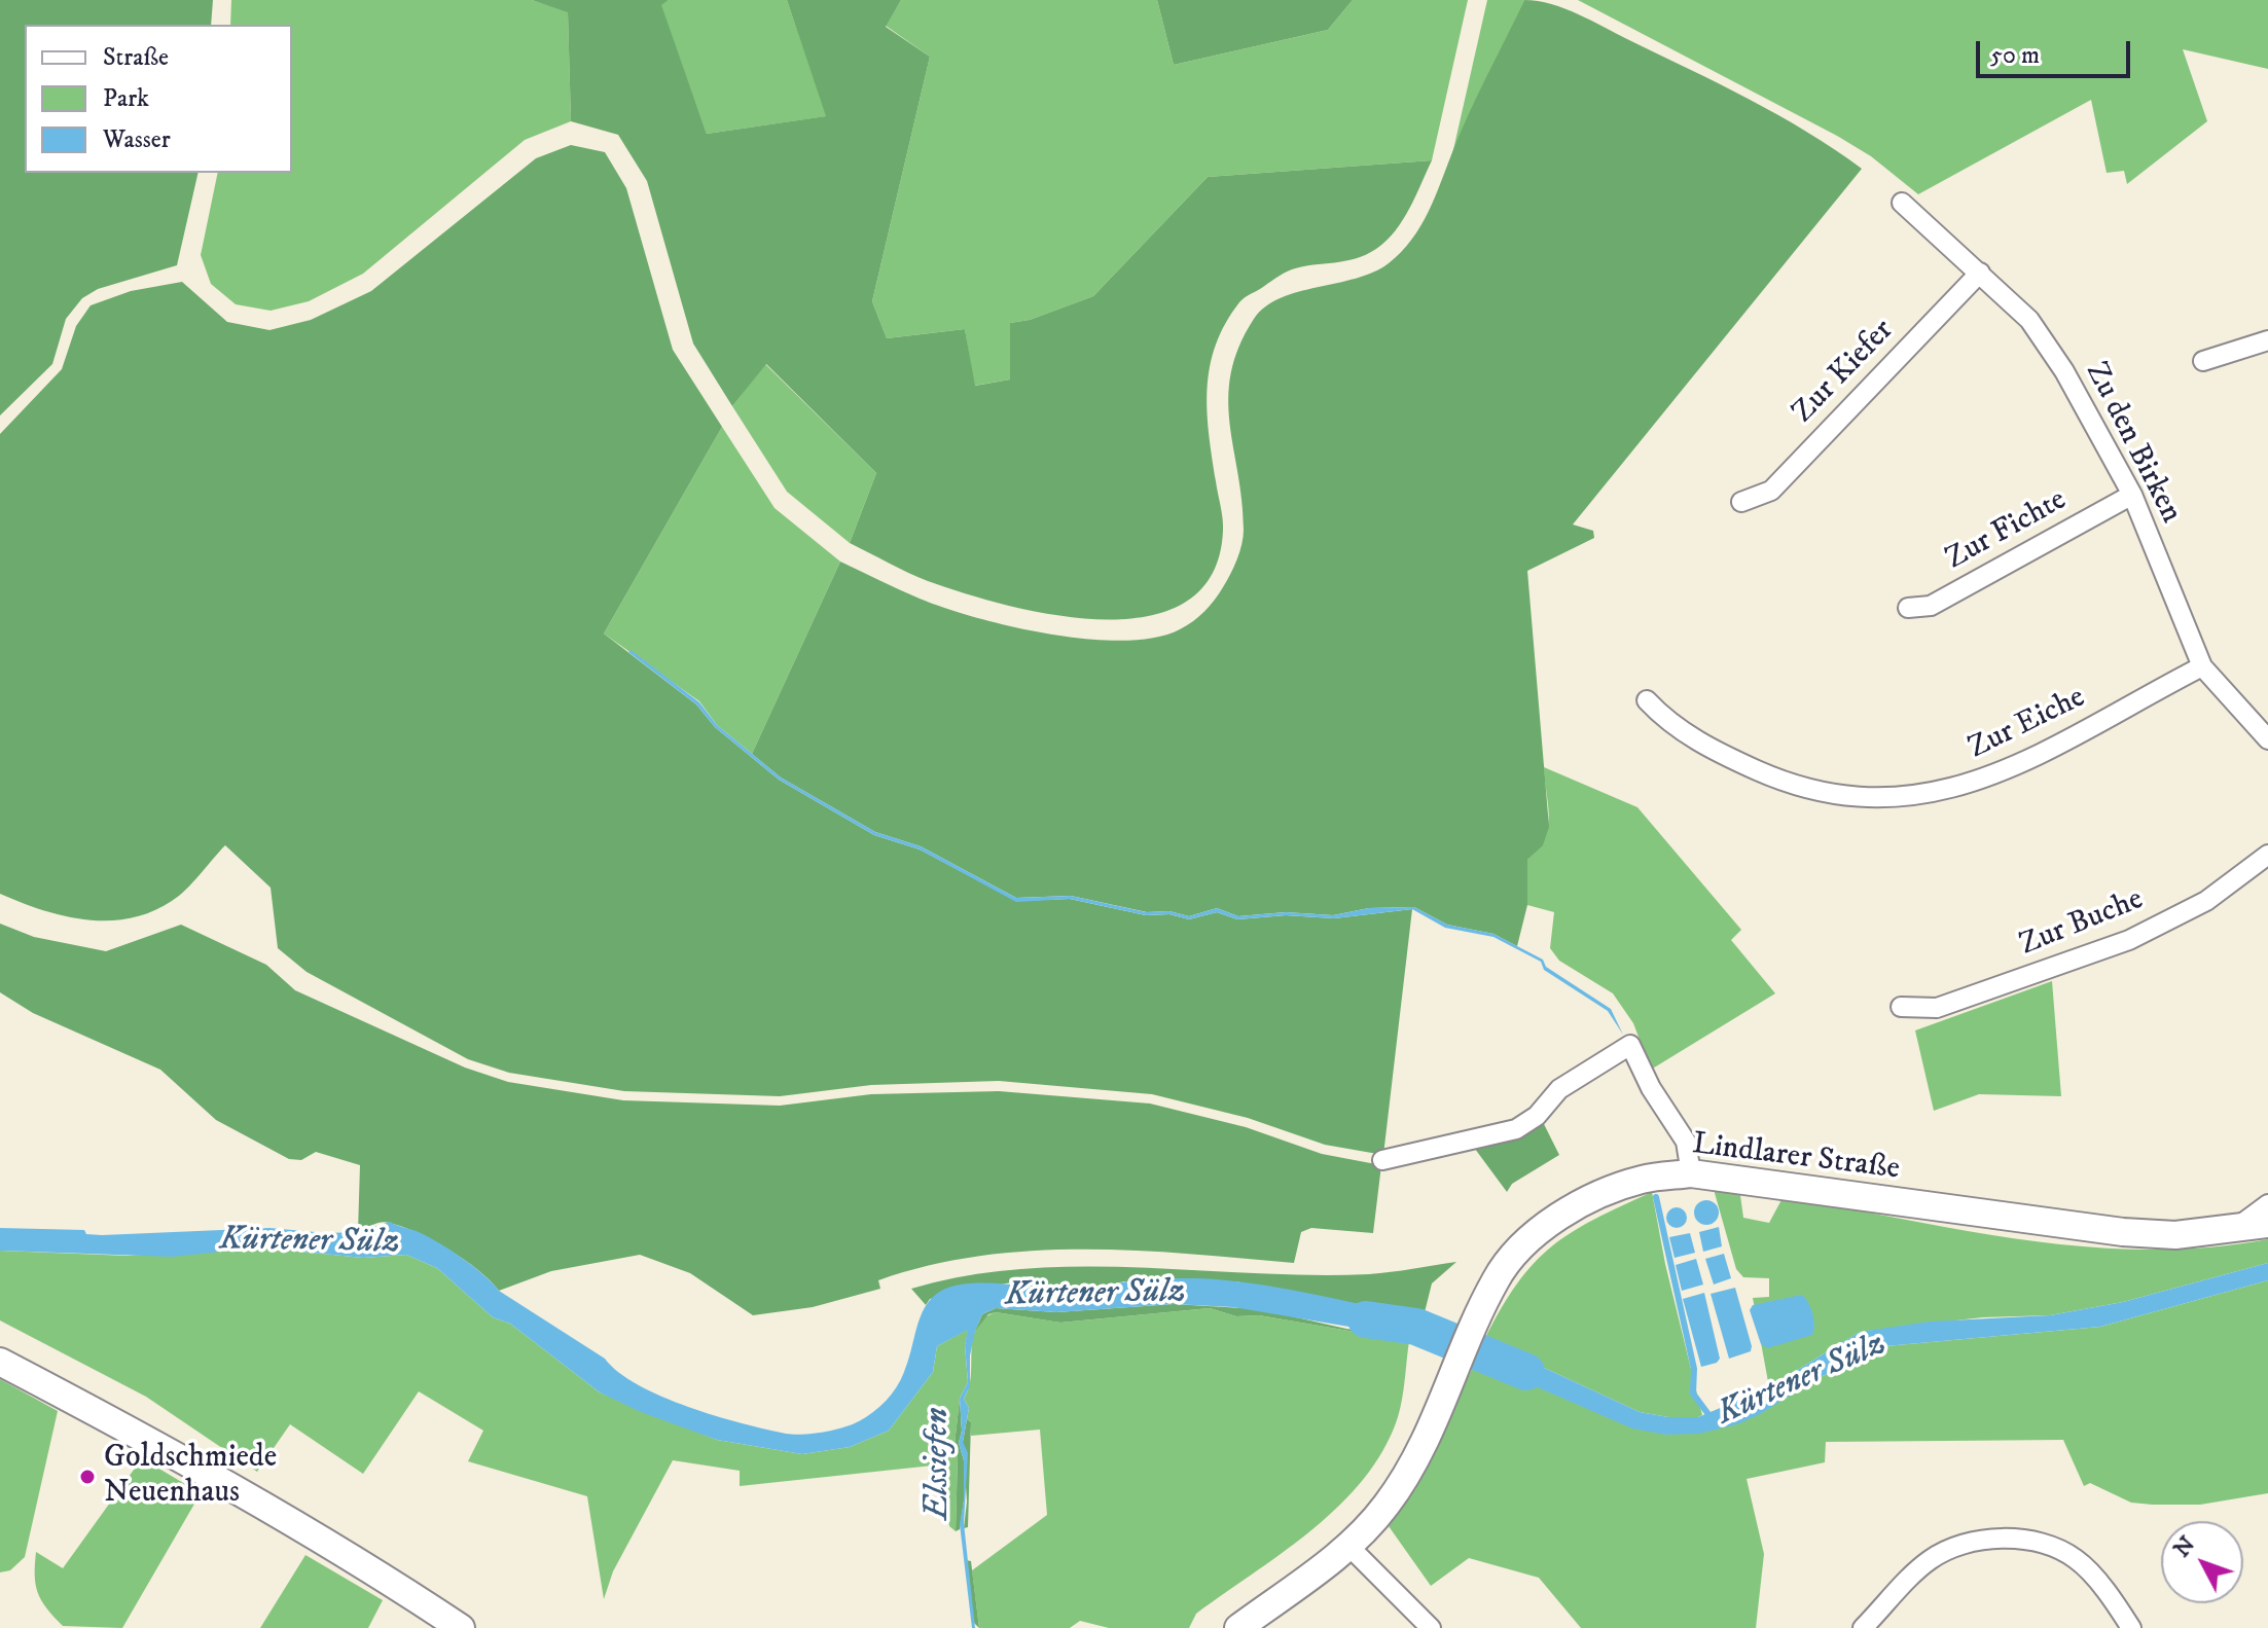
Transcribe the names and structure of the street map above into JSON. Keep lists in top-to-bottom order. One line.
{"streets":{"main road":["Lindlarer Straße"],"street":["Zur Kiefer","Zu den Birken","Zur Fichte","Zur Eiche","Zur Buche"]},"crossings":[["Zur Kiefer","Zu den Birken"],["Zu den Birken","Zur Fichte"],["Zu den Birken","Zur Eiche"]],"water":["Kürtener Sülz","Elssiefen"],"places":["Goldschmiede Neuenhaus"],"legend":["Straße","Park","Wasser"],"scale_bar":"50 m","north":"top left"}
